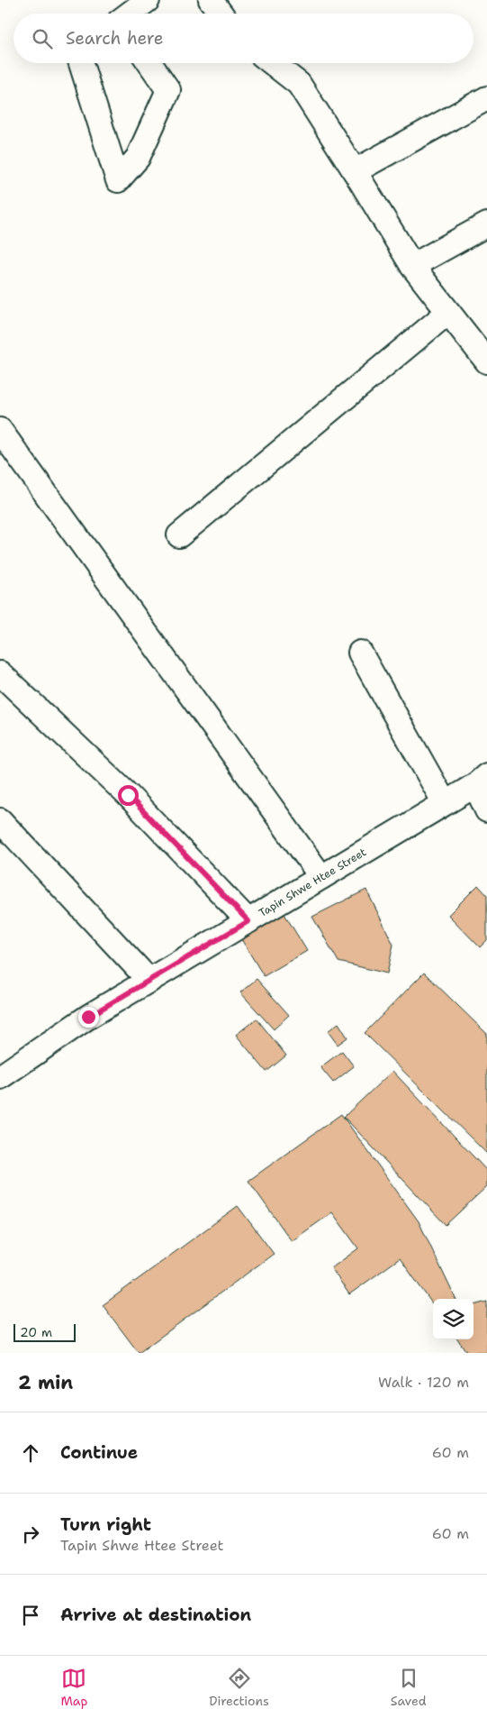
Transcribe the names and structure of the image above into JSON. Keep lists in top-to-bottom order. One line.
{"streets":{"street":["Tapin Shwe Htee Street"]},"scale_bar":"20 m","page":{"search":"Search here","scale":"20 m","heading":["2 min","Walk · 120 m"],"list":[["Continue","60 m"],["Turn right","Tapin Shwe Htee Street","60 m"],"Arrive at destination"],"nav":["Map","Directions","Saved"]}}
